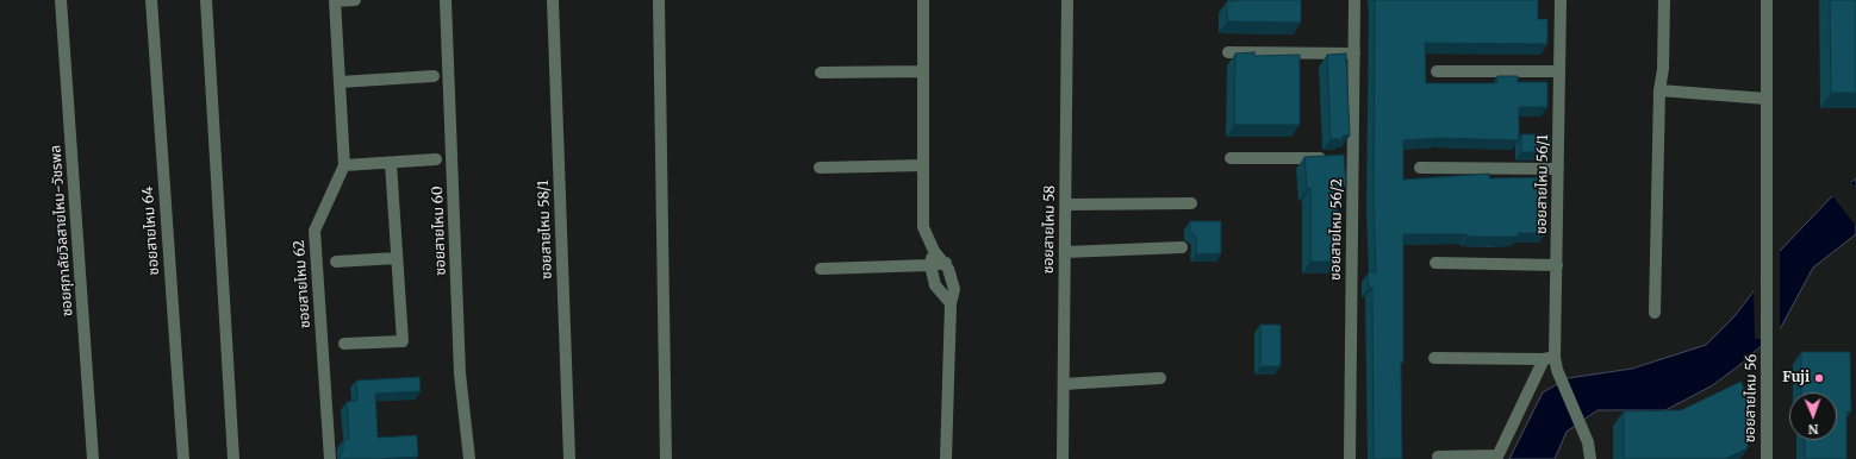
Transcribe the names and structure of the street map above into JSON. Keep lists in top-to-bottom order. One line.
{"streets":{"street":["ซอยสายไหม 56/1","ซอยสายไหม 58/1","ซอยสายไหม 58","ซอยสายไหม 56/2","ซอยศุภาลัยวิลสายไหม-วัชรพล","ซอยสายไหม 64","ซอยสายไหม 60","ซอยสายไหม 62","ซอยสายไหม 56"]},"places":["Fuji"],"north":"bottom"}
